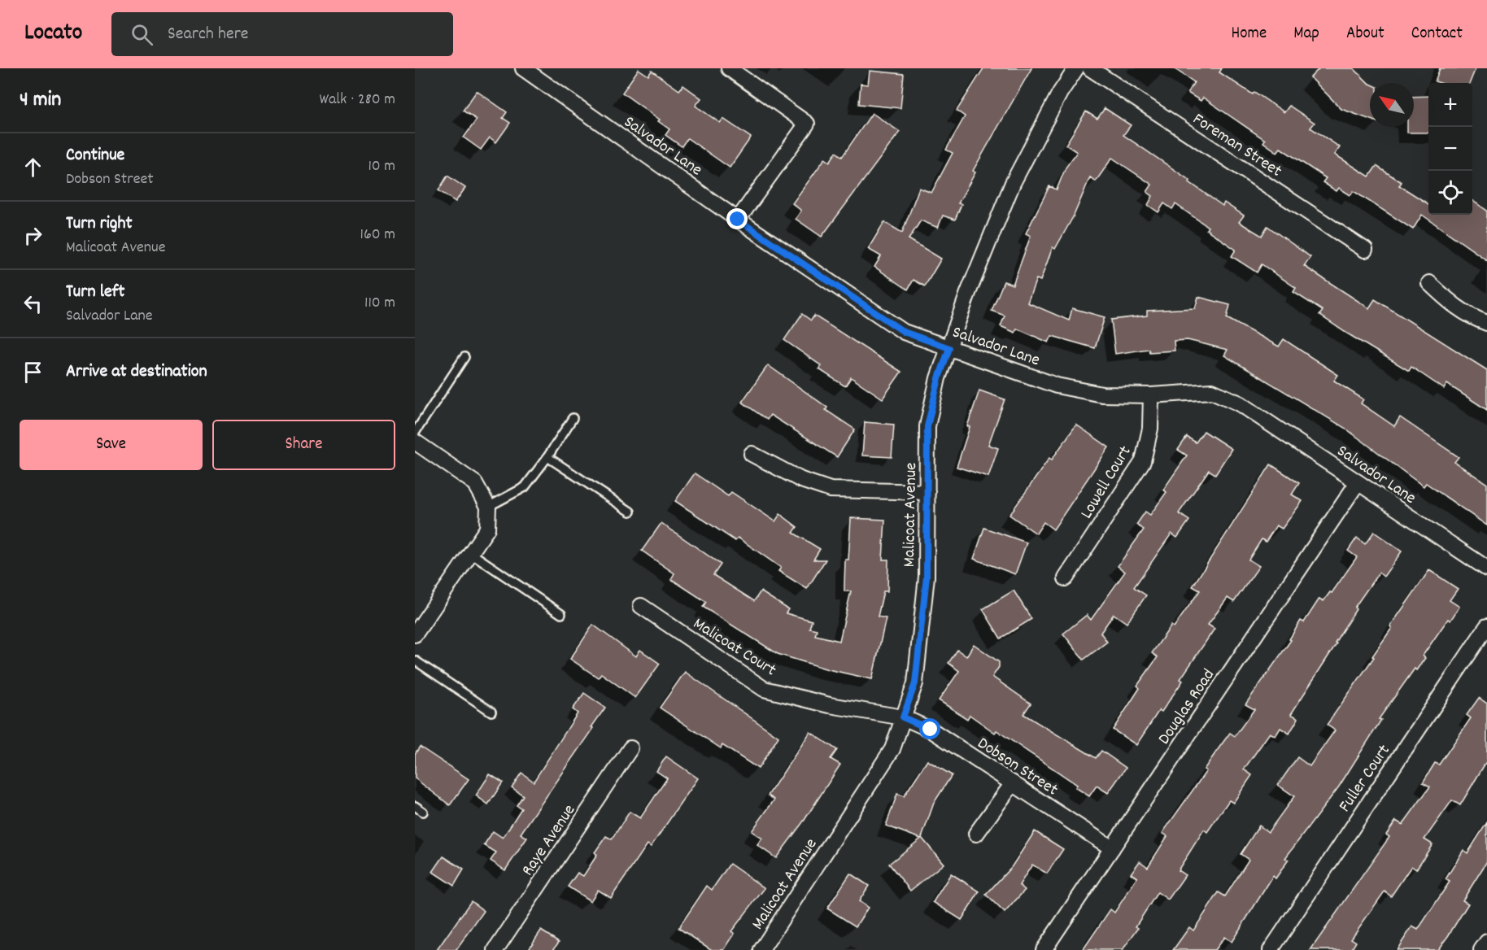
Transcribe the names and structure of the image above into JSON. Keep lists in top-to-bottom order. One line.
{"streets":{"street":["Foreman Street","Salvador Lane","Lowell Court","Malicoat Avenue","Malicoat Court","Douglas Road","Dobson Street","Fuller Court","Raye Avenue"]},"crossings":[["Salvador Lane","Lowell Court"],["Salvador Lane","Malicoat Avenue"],["Salvador Lane","Douglas Road"],["Malicoat Avenue","Malicoat Court"],["Malicoat Avenue","Dobson Street"],["Malicoat Court","Dobson Street"],["Douglas Road","Dobson Street"]],"north":"top left","page":{"header":"Locato","search":"Search here","nav":["Home","Map","About","Contact"],"heading":["4 min","Walk · 280 m"],"map_buttons":["+","−"],"list":[["Continue","Dobson Street","10 m"],["Turn right","Malicoat Avenue","160 m"],["Turn left","Salvador Lane","110 m"],"Arrive at destination"],"buttons":["Save","Share"]}}
